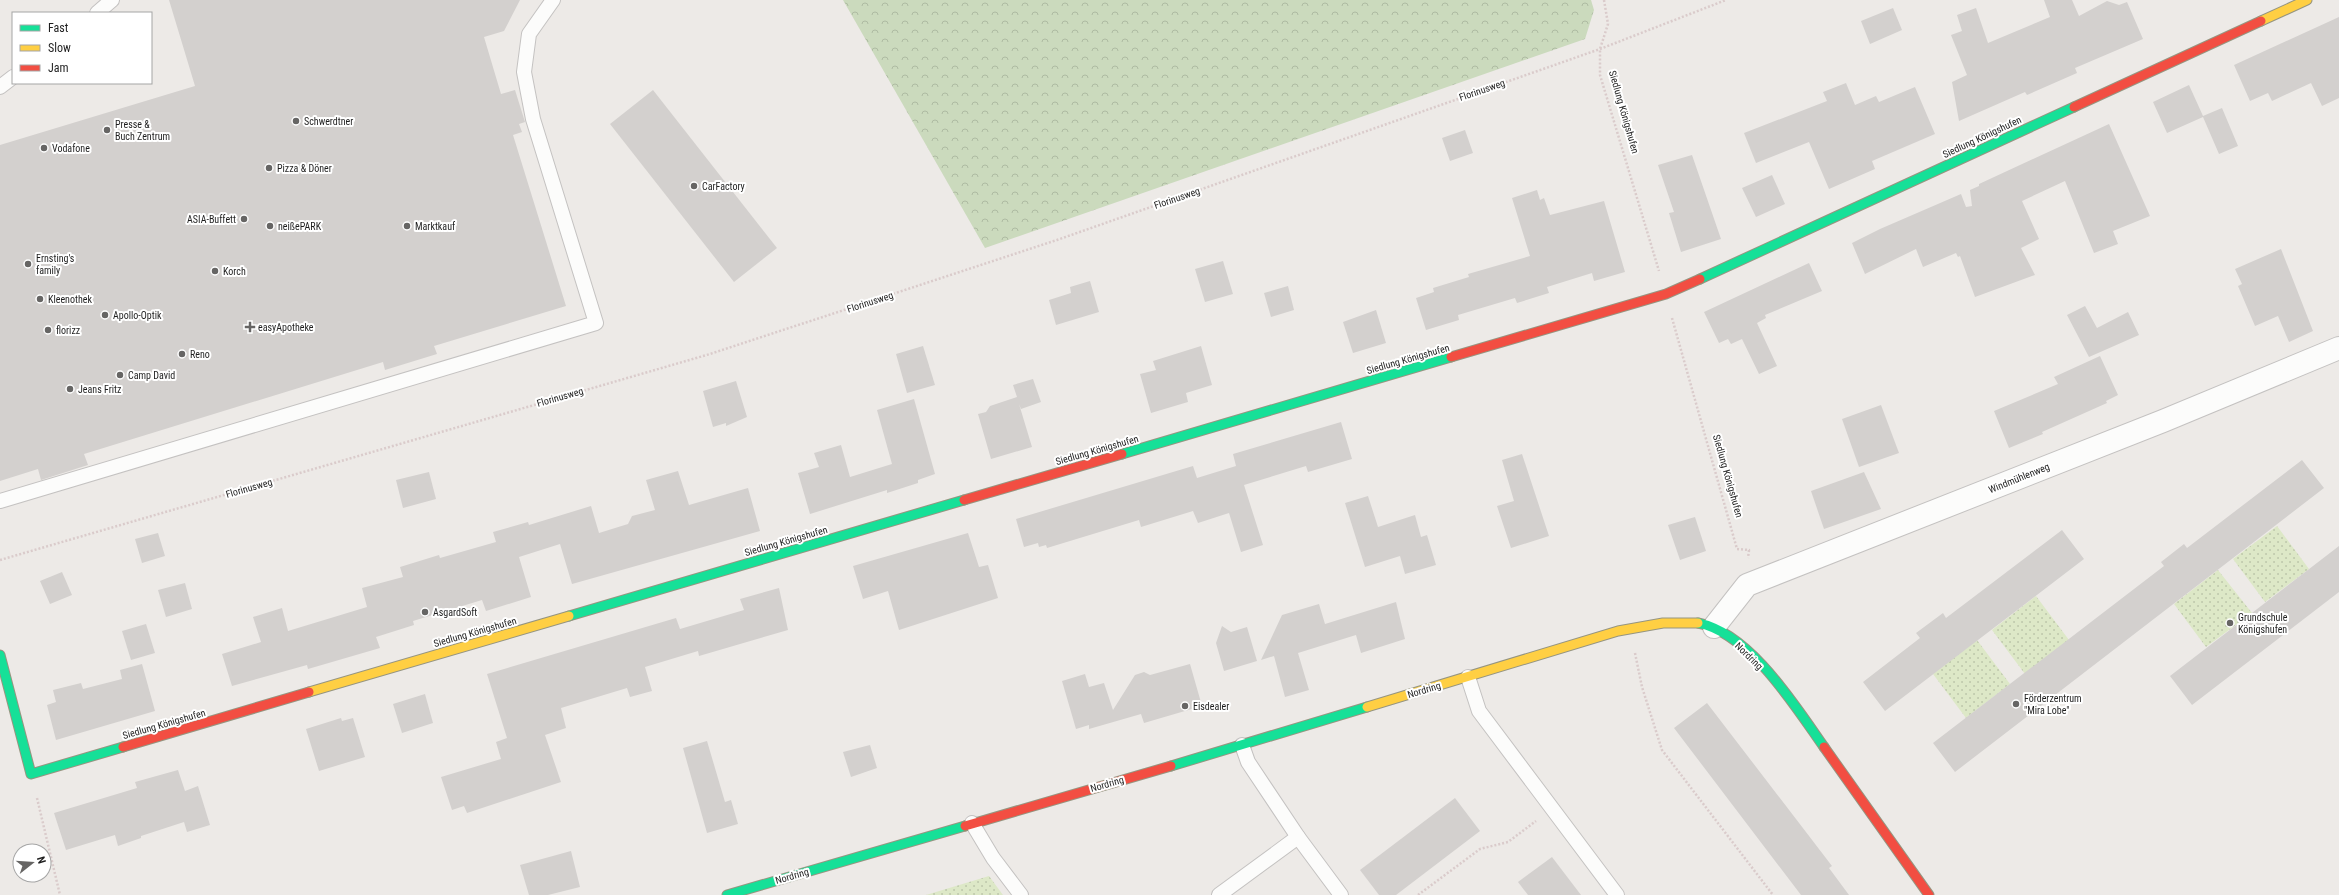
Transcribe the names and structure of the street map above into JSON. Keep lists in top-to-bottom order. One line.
{"streets":{"street":["Siedlung Königshufen","Windmühlenweg","Nordring"],"path":["Florinusweg"]},"crossings":[["Florinusweg","Siedlung Königshufen"],["Siedlung Königshufen","Windmühlenweg"]],"places":{"other":["Schwerdtner","Presse & Buch Zentrum","Vodafone","Pizza & Döner","CarFactory","ASIA-Buffett","neißePARK","Marktkauf","Ernsting's family","Korch","Kleenothek","Apollo-Optik","florizz","Reno","Camp David","Jeans Fritz","AsgardSoft","Grundschule Königshufen","Förderzentrum \"Mira Lobe\"","Eisdealer"],"health":["easyApotheke"]},"legend":["Fast","Slow","Jam"],"north":"right"}
